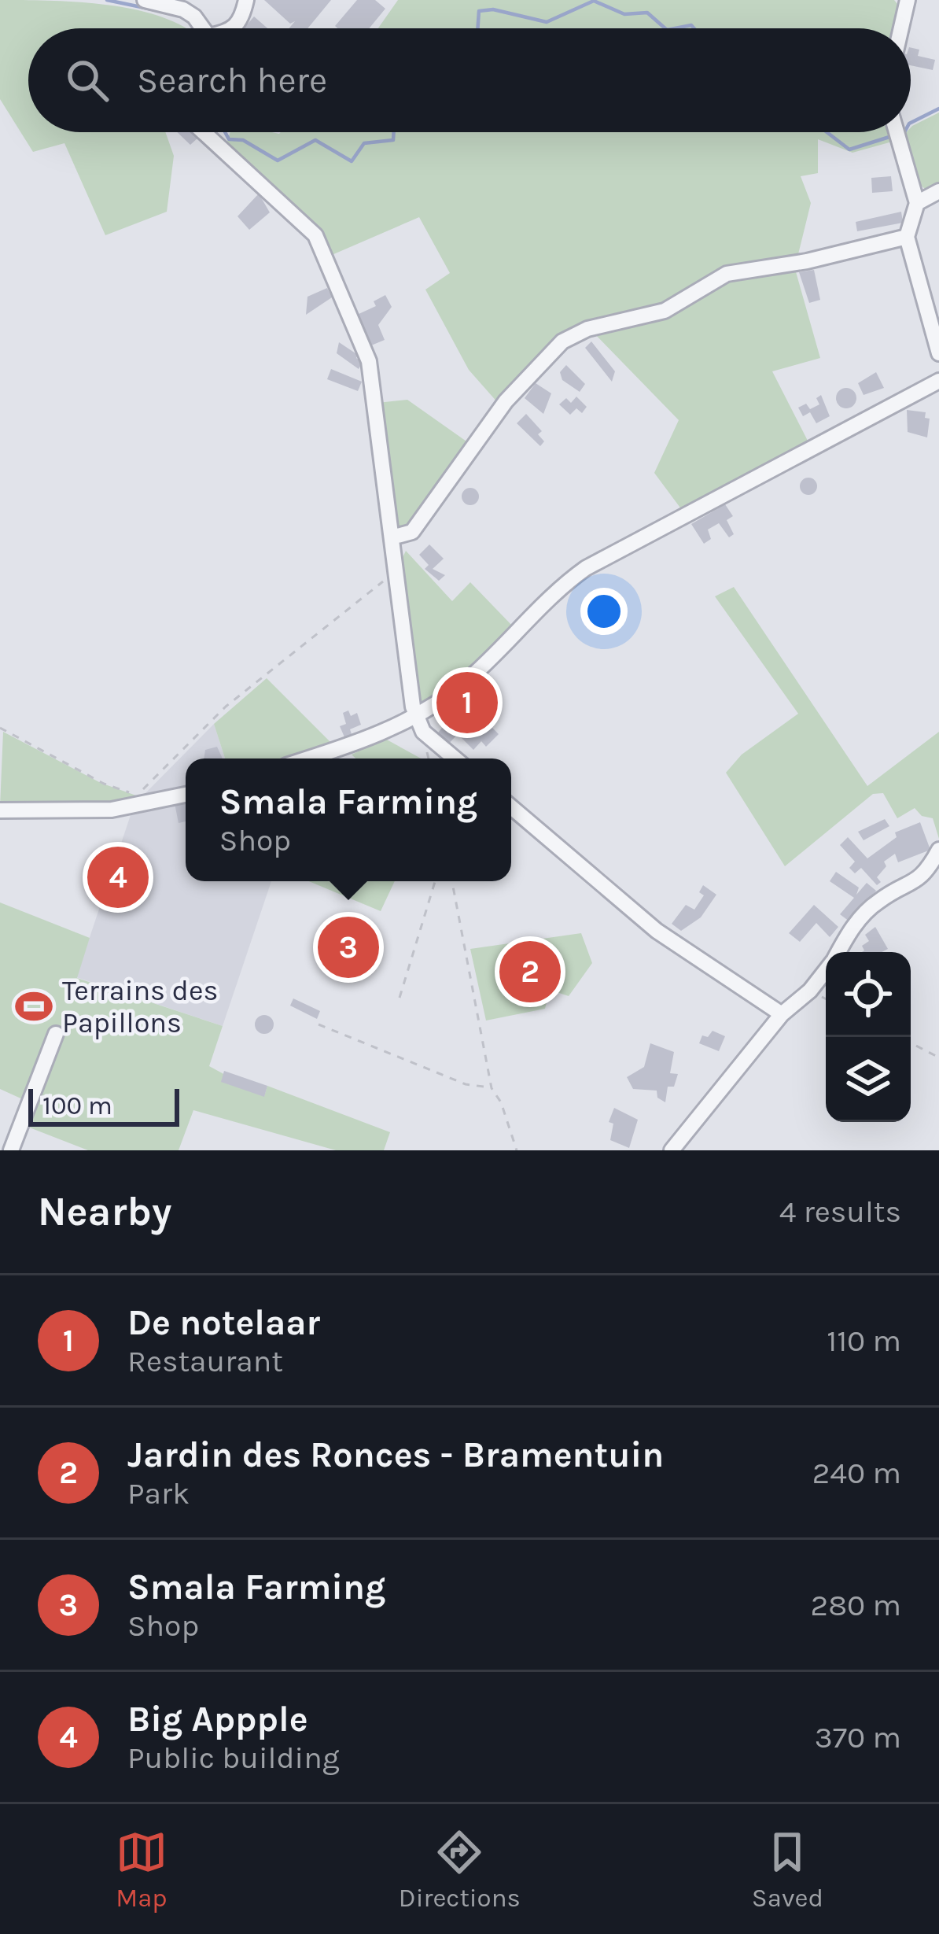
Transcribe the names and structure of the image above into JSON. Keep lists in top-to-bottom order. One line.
{"places":{"sports":["Terrains des Papillons"]},"scale_bar":"100 m","page":{"search":"Search here","pins":["1","4","3","2"],"popup":["Smala Farming","Shop"],"scale":"100 m","heading":["Nearby","4 results"],"list":[{"mark":"1","name":"De notelaar","note":"Restaurant","value":"110 m"},{"mark":"2","name":"Jardin des Ronces - Bramentuin","note":"Park","value":"240 m"},{"mark":"3","name":"Smala Farming","note":"Shop","value":"280 m"},{"mark":"4","name":"Big Appple","note":"Public building","value":"370 m"}],"nav":["Map","Directions","Saved"]}}
